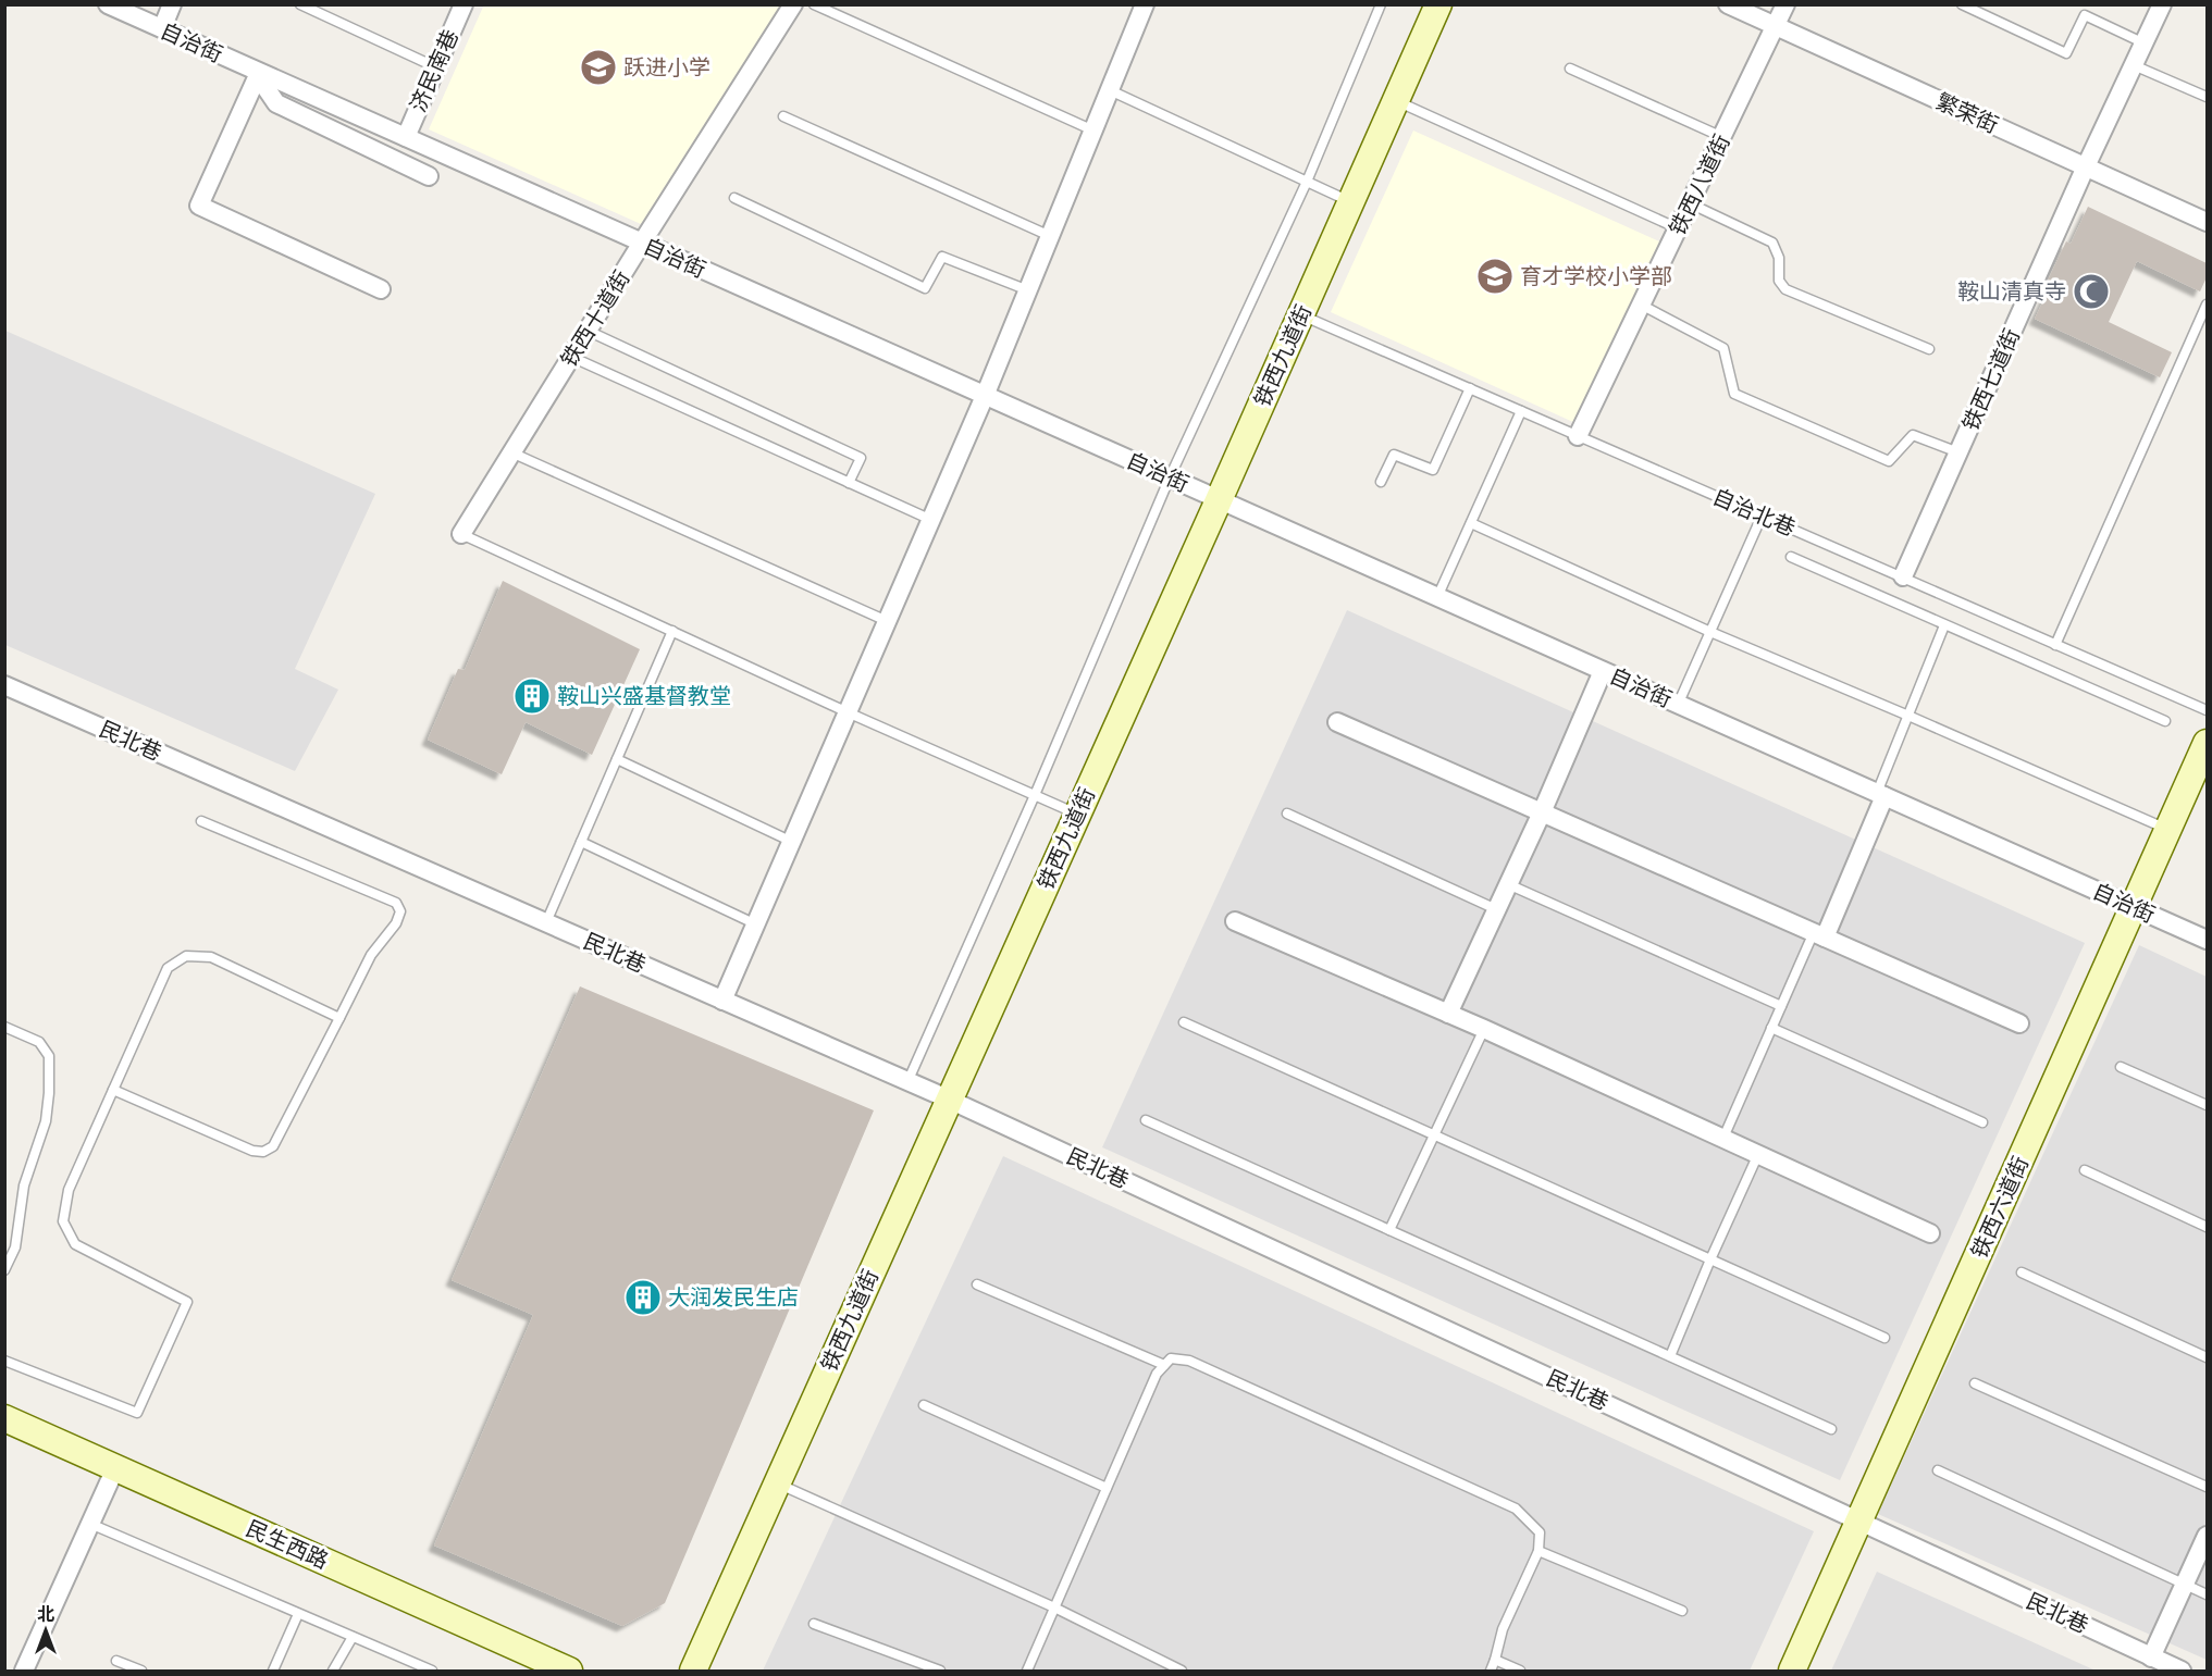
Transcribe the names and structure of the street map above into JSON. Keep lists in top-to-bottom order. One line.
{"streets":{"main road":["铁西九道街","铁西六道街","民生西路"],"street":["自治街","济民南巷","繁荣街","铁西八道街","铁西十道街","铁西七道街","民北巷"],"lane":["自治北巷"]},"crossings":[["自治街","济民南巷"],["自治街","铁西十道街"],["自治街","铁西九道街"],["自治街","铁西六道街"],["繁荣街","铁西八道街"],["繁荣街","铁西七道街"],["铁西八道街","自治北巷"],["铁西九道街","自治北巷"],["铁西九道街","民北巷"],["铁西七道街","自治北巷"],["民北巷","铁西六道街"]],"places":{"school or university":["跃进小学","育才学校小学部"],"mosque":["鞍山清真寺"],"building":["鞍山兴盛基督教堂","大润发民生店"]},"north":"top"}
